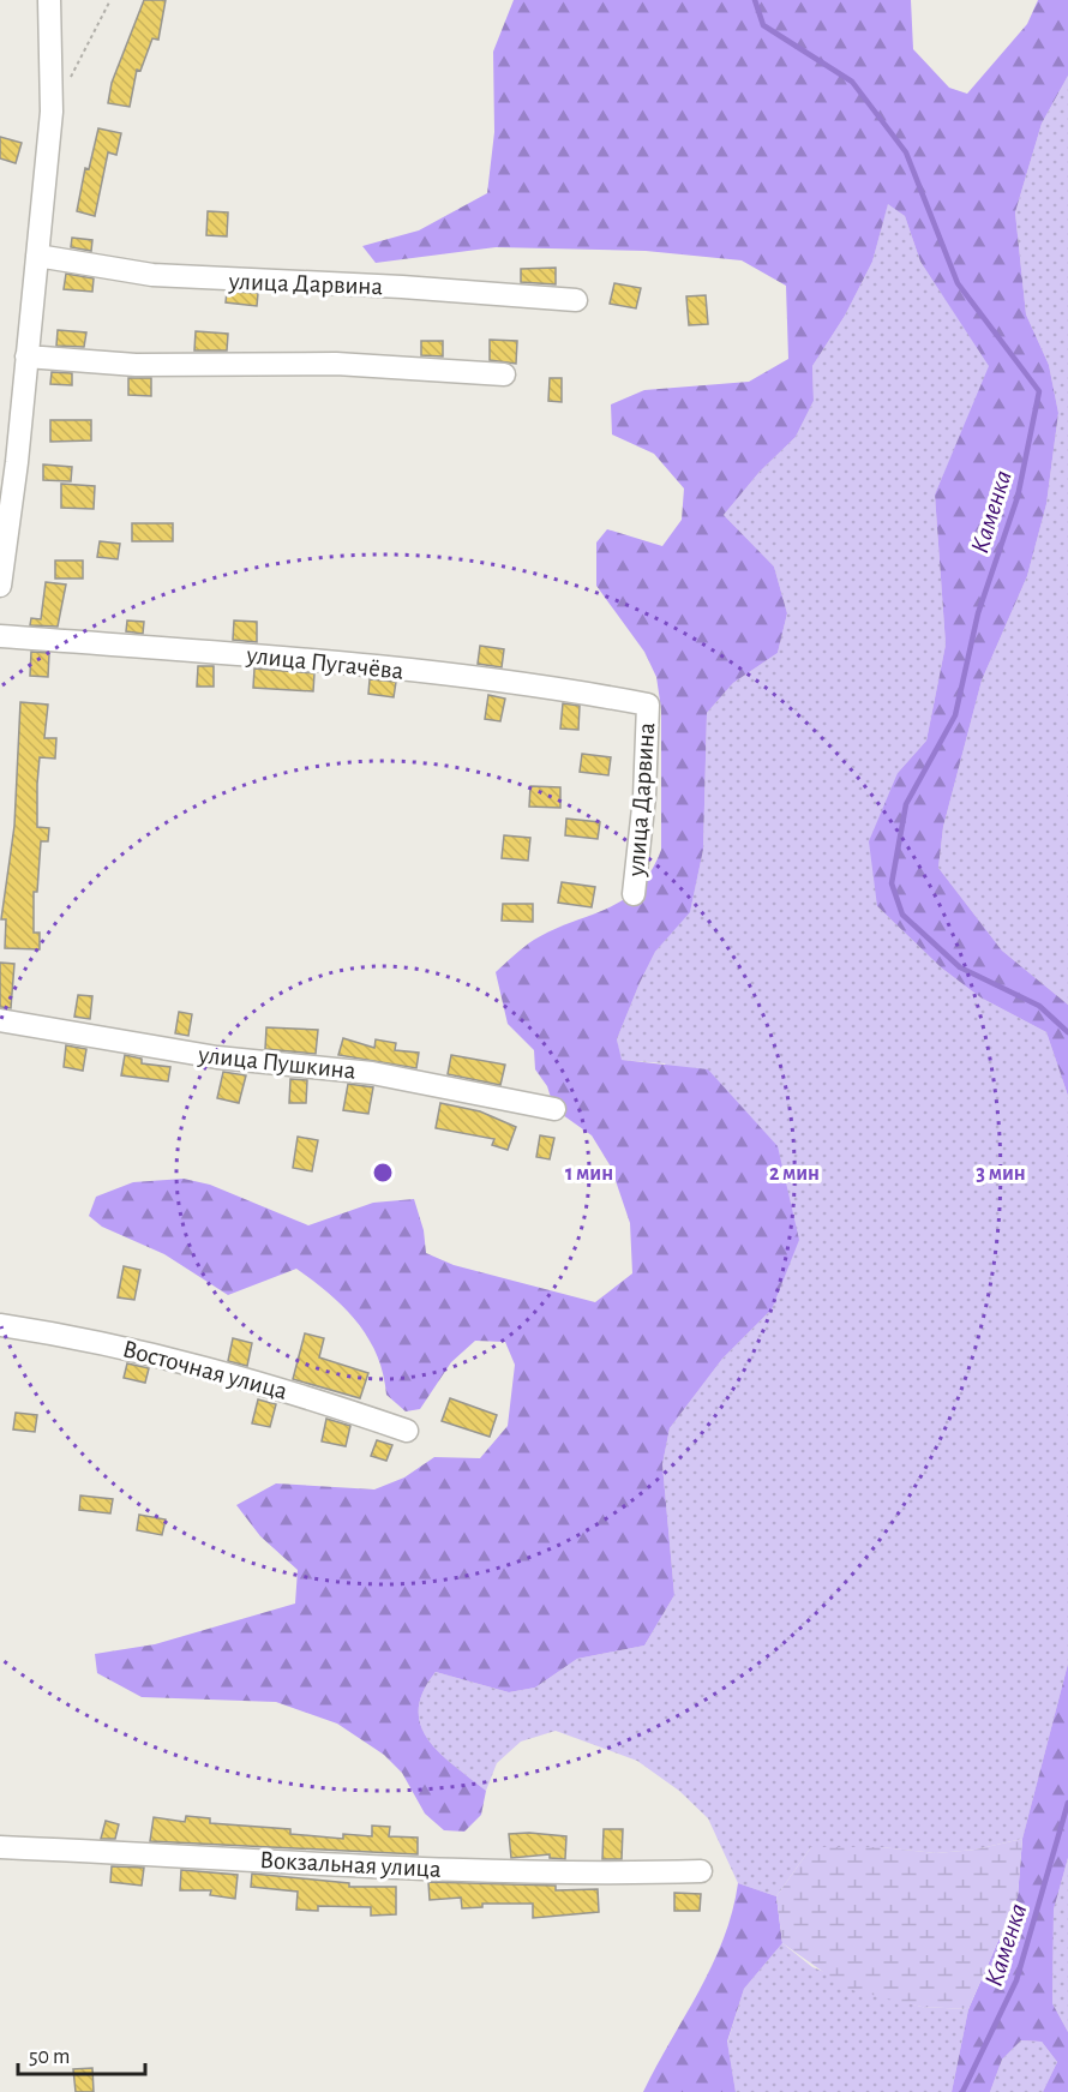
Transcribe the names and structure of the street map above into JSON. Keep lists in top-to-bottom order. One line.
{"streets":{"street":["улица Дарвина","улица Пугачёва","улица Пушкина","Восточная улица","Вокзальная улица"]},"crossings":[["улица Дарвина","улица Пугачёва"]],"water":["Каменка"],"scale_bar":"50 m","rings":["1 мин","2 мин","3 мин"]}
